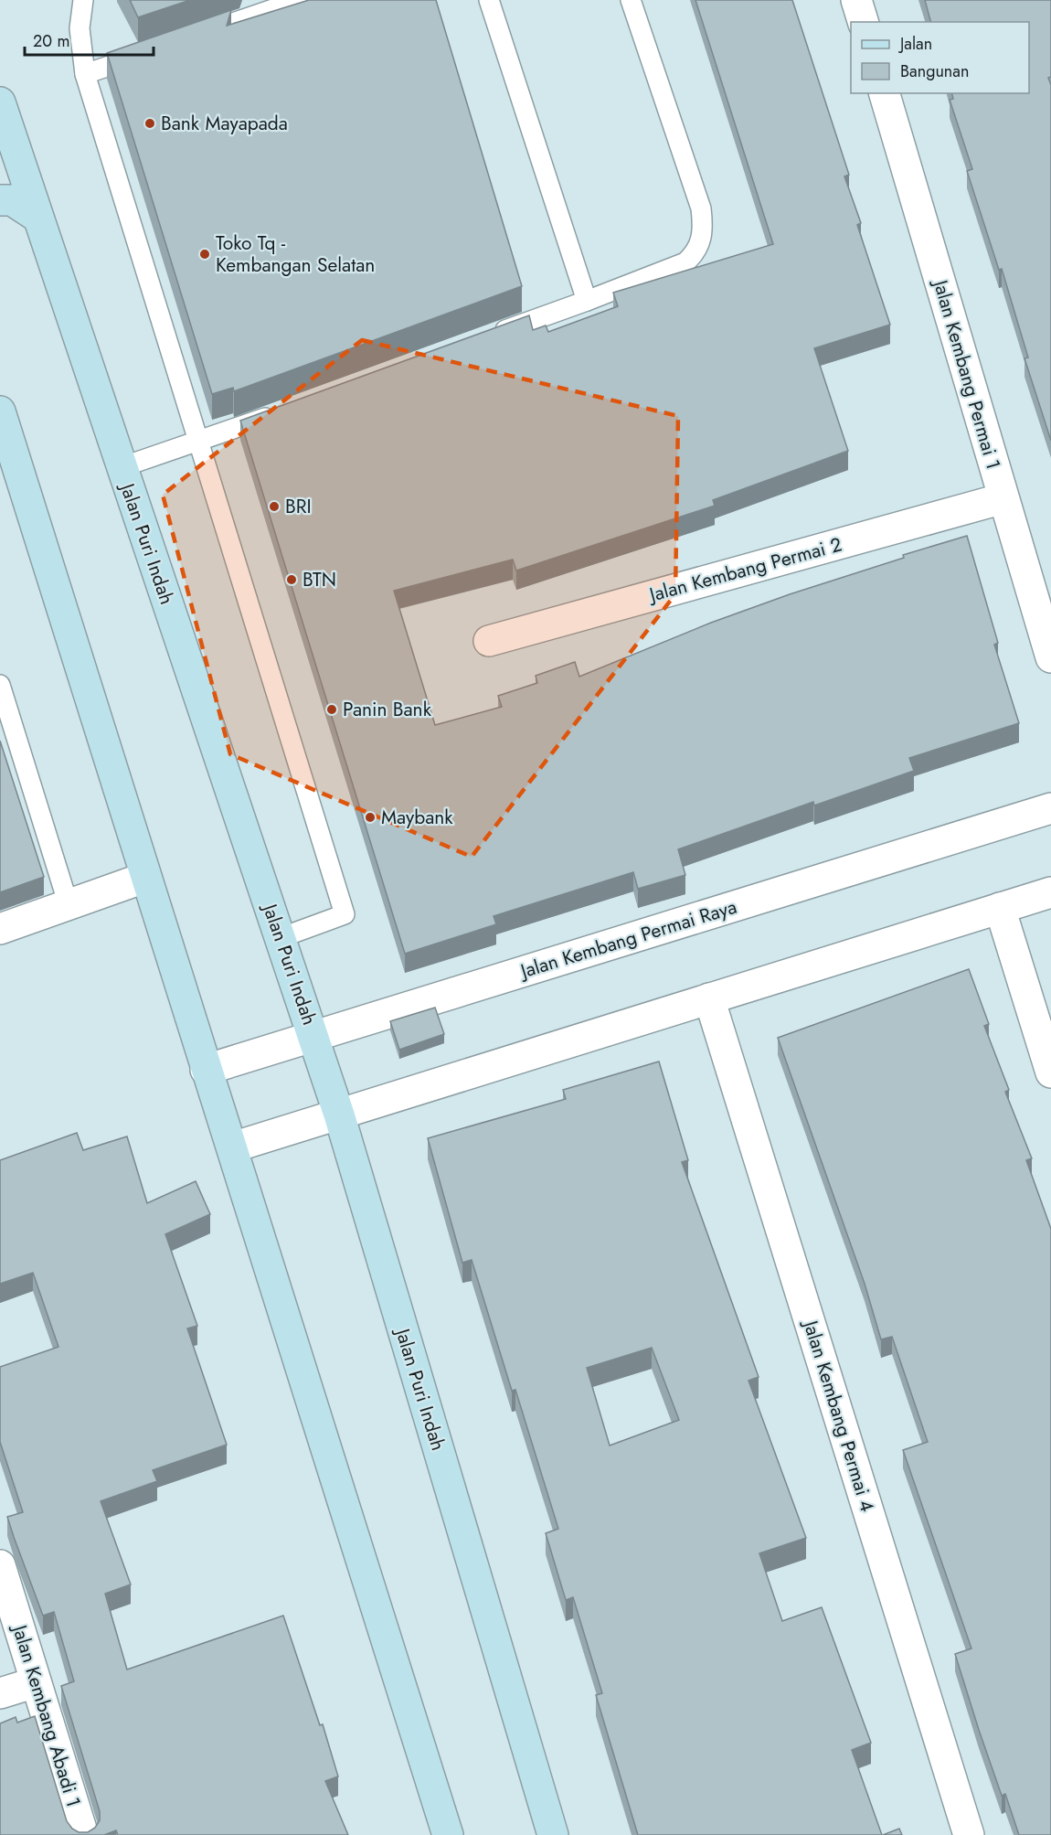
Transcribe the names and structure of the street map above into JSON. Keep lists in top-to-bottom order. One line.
{"streets":{"main road":["Jalan Puri Indah"],"street":["Jalan Kembang Permai 1","Jalan Kembang Permai 2","Jalan Kembang Permai Raya","Jalan Kembang Permai 4","Jalan Kembang Abadi 1"]},"crossings":[["Jalan Kembang Permai 1","Jalan Kembang Permai 2"],["Jalan Puri Indah","Jalan Kembang Permai Raya"]],"places":["Bank Mayapada","Toko Tq - Kembangan Selatan","BRI","BTN","Panin Bank","Maybank"],"legend":["Jalan","Bangunan"],"scale_bar":"20 m"}
